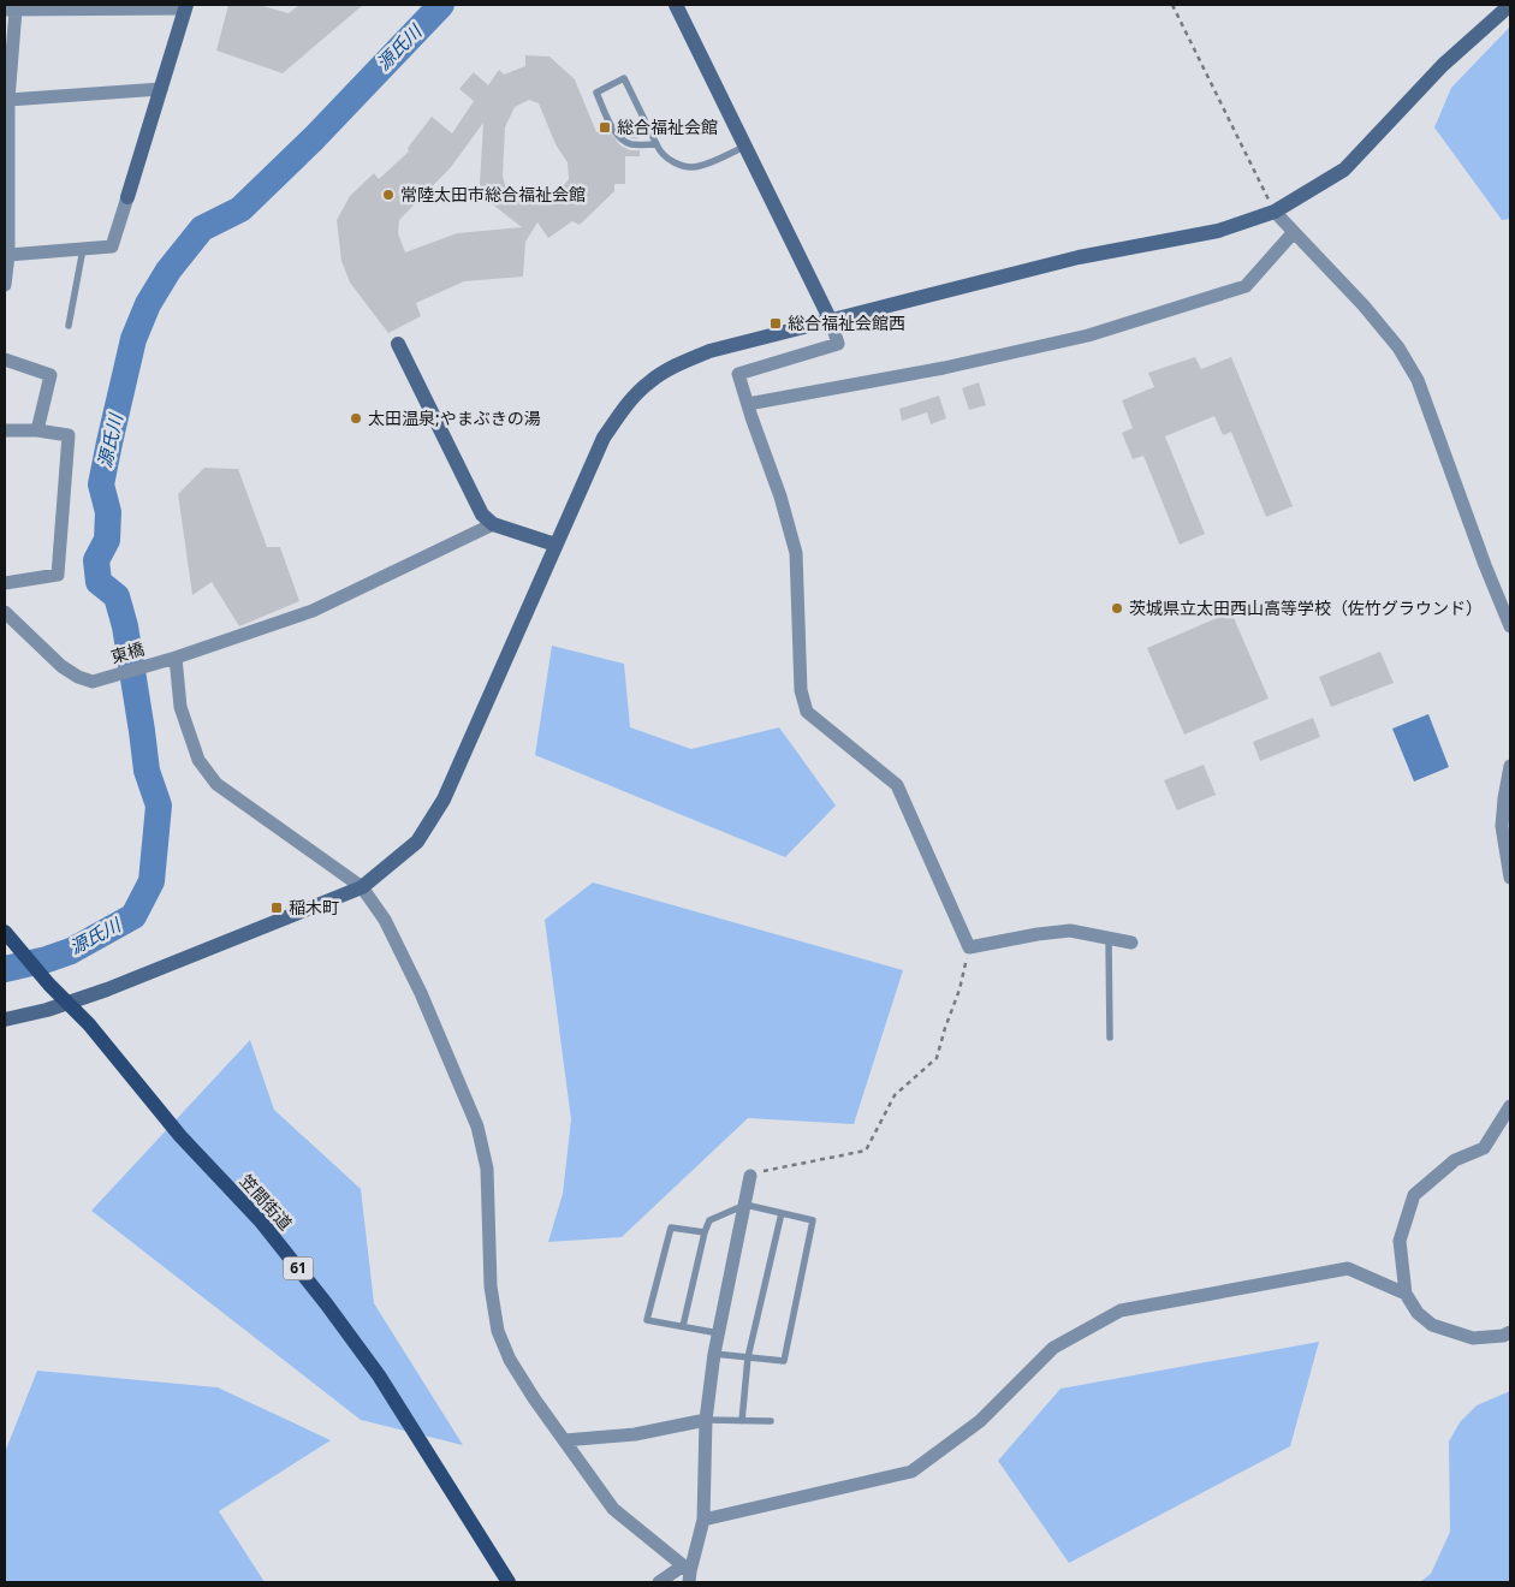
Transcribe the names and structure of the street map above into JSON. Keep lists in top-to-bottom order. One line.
{"streets":{"main road":["笠間街道","61"],"street":["東橋"]},"water":["源氏川"],"places":{"transit":["総合福祉会館","総合福祉会館西","稲木町"],"other":["常陸太田市総合福祉会館","太田温泉;やまぶきの湯","茨城県立太田西山高等学校（佐竹グラウンド）"]}}
